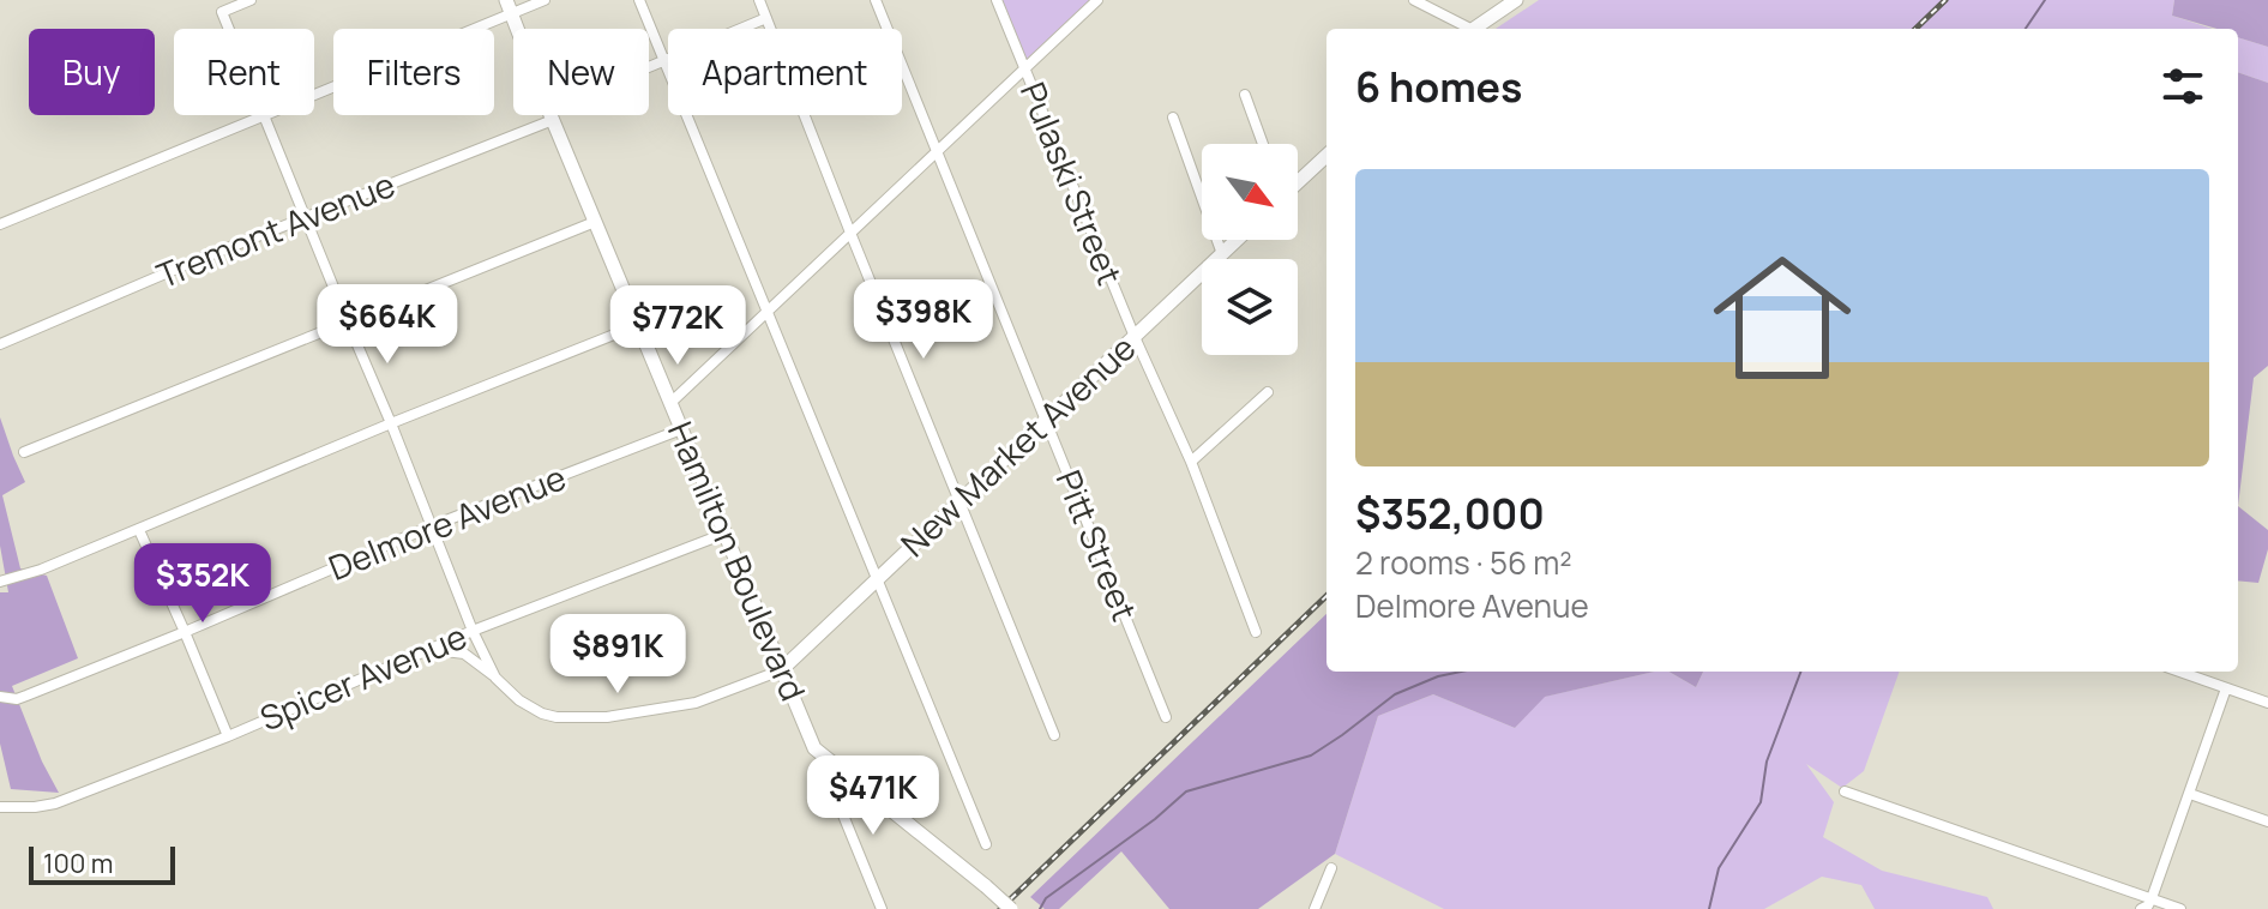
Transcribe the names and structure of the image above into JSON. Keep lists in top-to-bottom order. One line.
{"streets":{"main road":["New Market Avenue","Hamilton Boulevard"],"street":["Pulaski Street","Tremont Avenue","Delmore Avenue","Pitt Street","Spicer Avenue"]},"crossings":[["Pulaski Street","New Market Avenue"],["Tremont Avenue","Hamilton Boulevard"],["New Market Avenue","Pitt Street"],["New Market Avenue","Hamilton Boulevard"],["Delmore Avenue","Hamilton Boulevard"],["Hamilton Boulevard","Spicer Avenue"]],"scale_bar":"100 m","north":"bottom right","page":{"chip":["Buy","Rent","Filters","New","Apartment"],"heading":"6 homes","list":[{"name":"$352,000","note":"2 rooms · 56 m² · Delmore Avenue"}],"price":["$398K","$664K","$772K","$352K","$891K","$471K"],"scale":"100 m"}}
